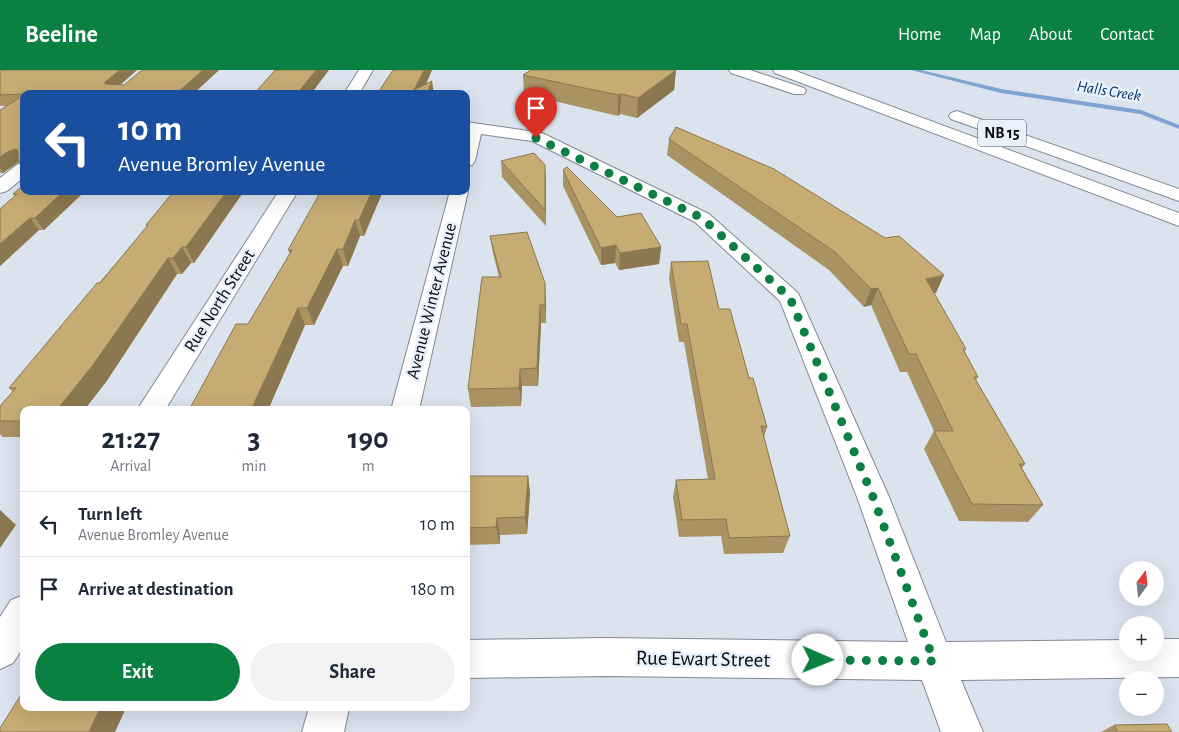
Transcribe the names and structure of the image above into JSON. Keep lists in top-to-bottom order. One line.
{"streets":{"main road":["NB 15","Rue North Street","Avenue Winter Avenue","Rue Ewart Street"]},"water":["Halls Creek"],"north":"top","page":{"header":"Beeline","nav":["Home","Map","About","Contact"],"turn":["10 m","Avenue Bromley Avenue"],"eta":["21:27","Arrival","3","min","190","m"],"list":[{"name":"Turn left","note":"Avenue Bromley Avenue","value":"10 m"},{"name":"Arrive at destination","value":"180 m"}],"map_buttons":["+","−"],"buttons":["Exit","Share"]}}
